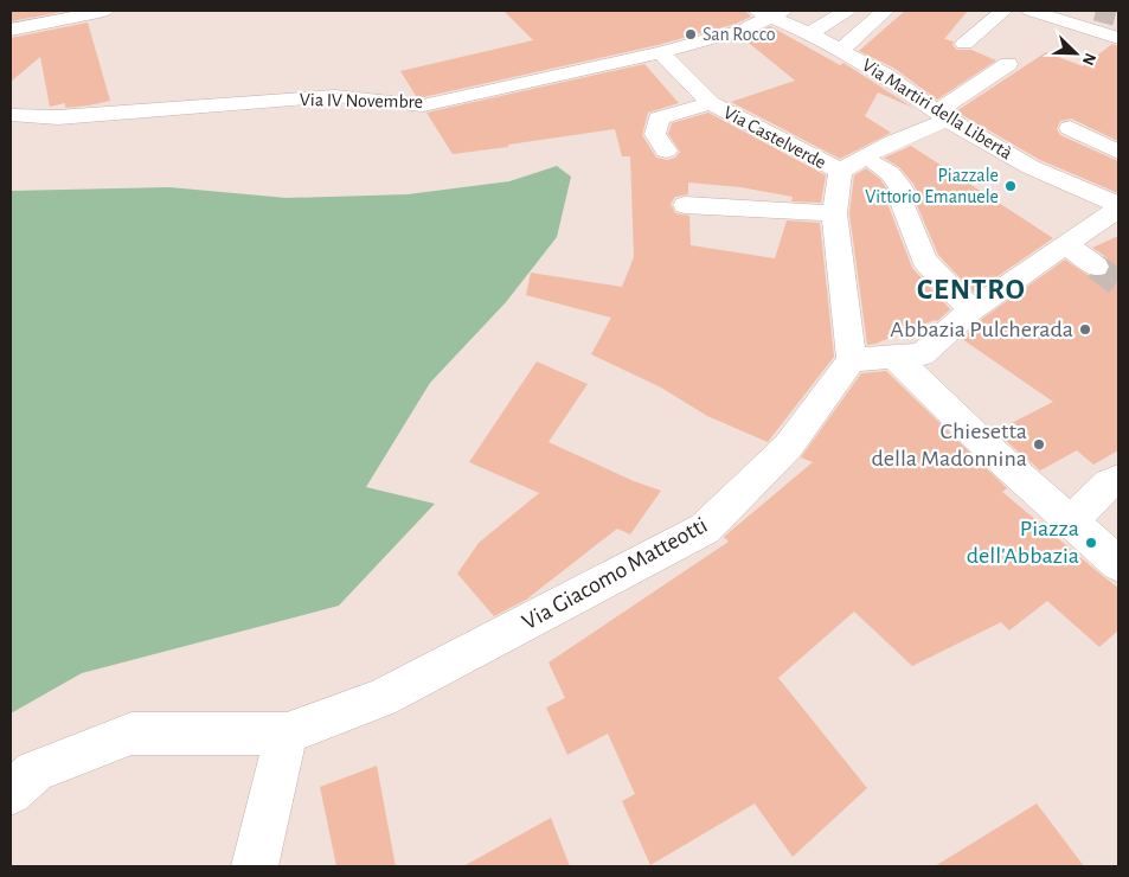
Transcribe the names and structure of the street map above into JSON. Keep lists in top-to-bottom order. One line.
{"streets":{"street":["Via IV Novembre","Via Martiri della Libertà","Via Castelverde","Via Giacomo Matteotti"]},"crossings":[["Via IV Novembre","Via Martiri della Libertà"],["Via IV Novembre","Via Castelverde"]],"districts":["CENTRO"],"places":["San Rocco","Piazzale Vittorio Emanuele","Abbazia Pulcherada","Chiesetta della Madonnina","Piazza dell'Abbazia"],"north":"bottom right"}
